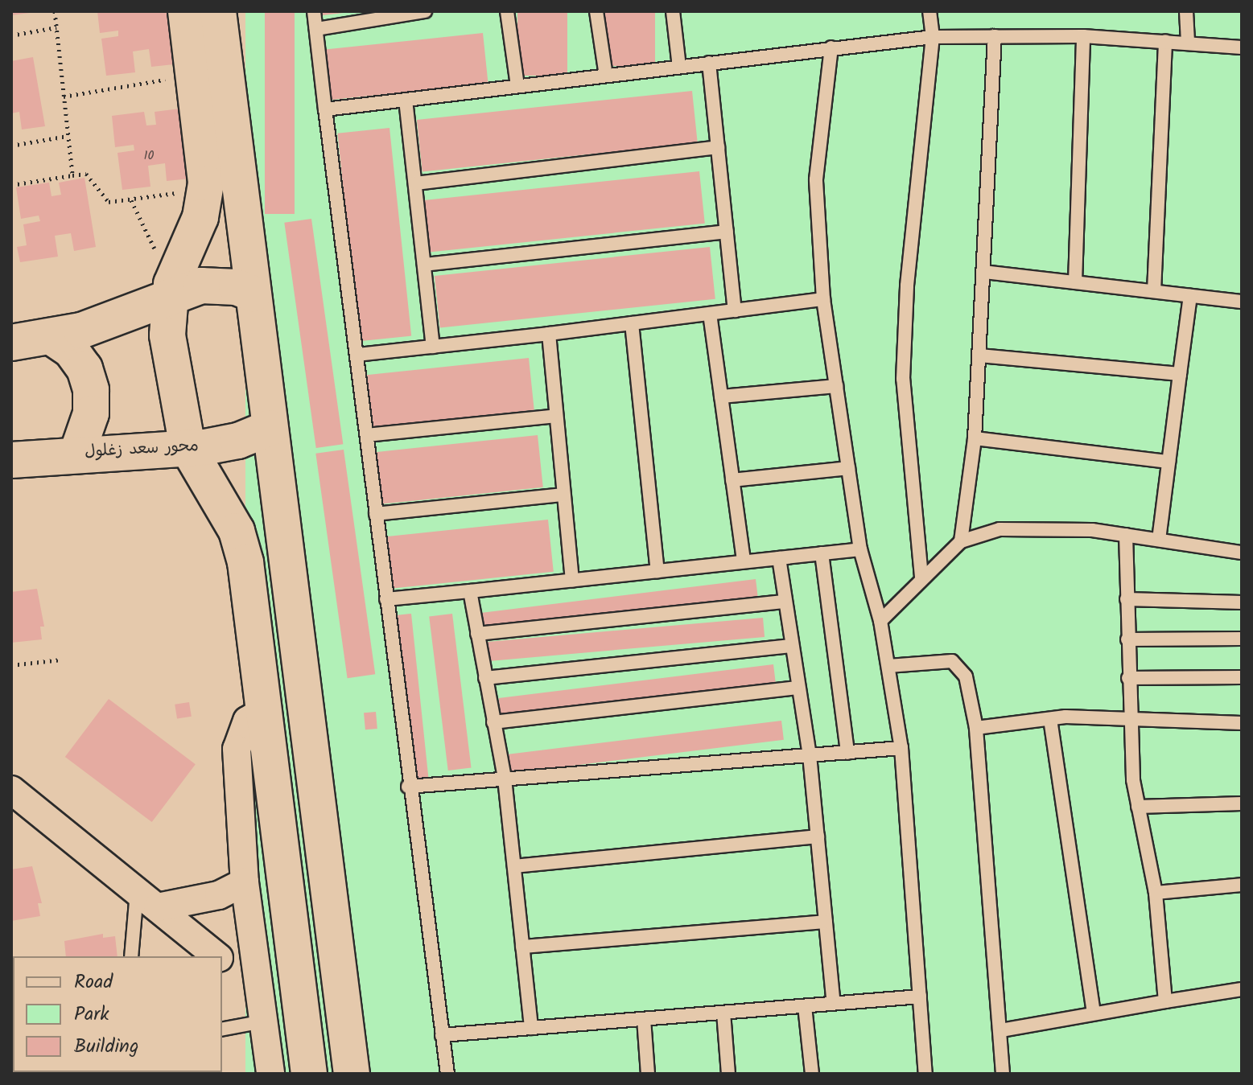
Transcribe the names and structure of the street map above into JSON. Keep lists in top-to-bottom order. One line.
{"streets":{"main road":["محور سعد زغلول"]},"house_numbers":["10"],"legend":["Road","Park","Building"]}
